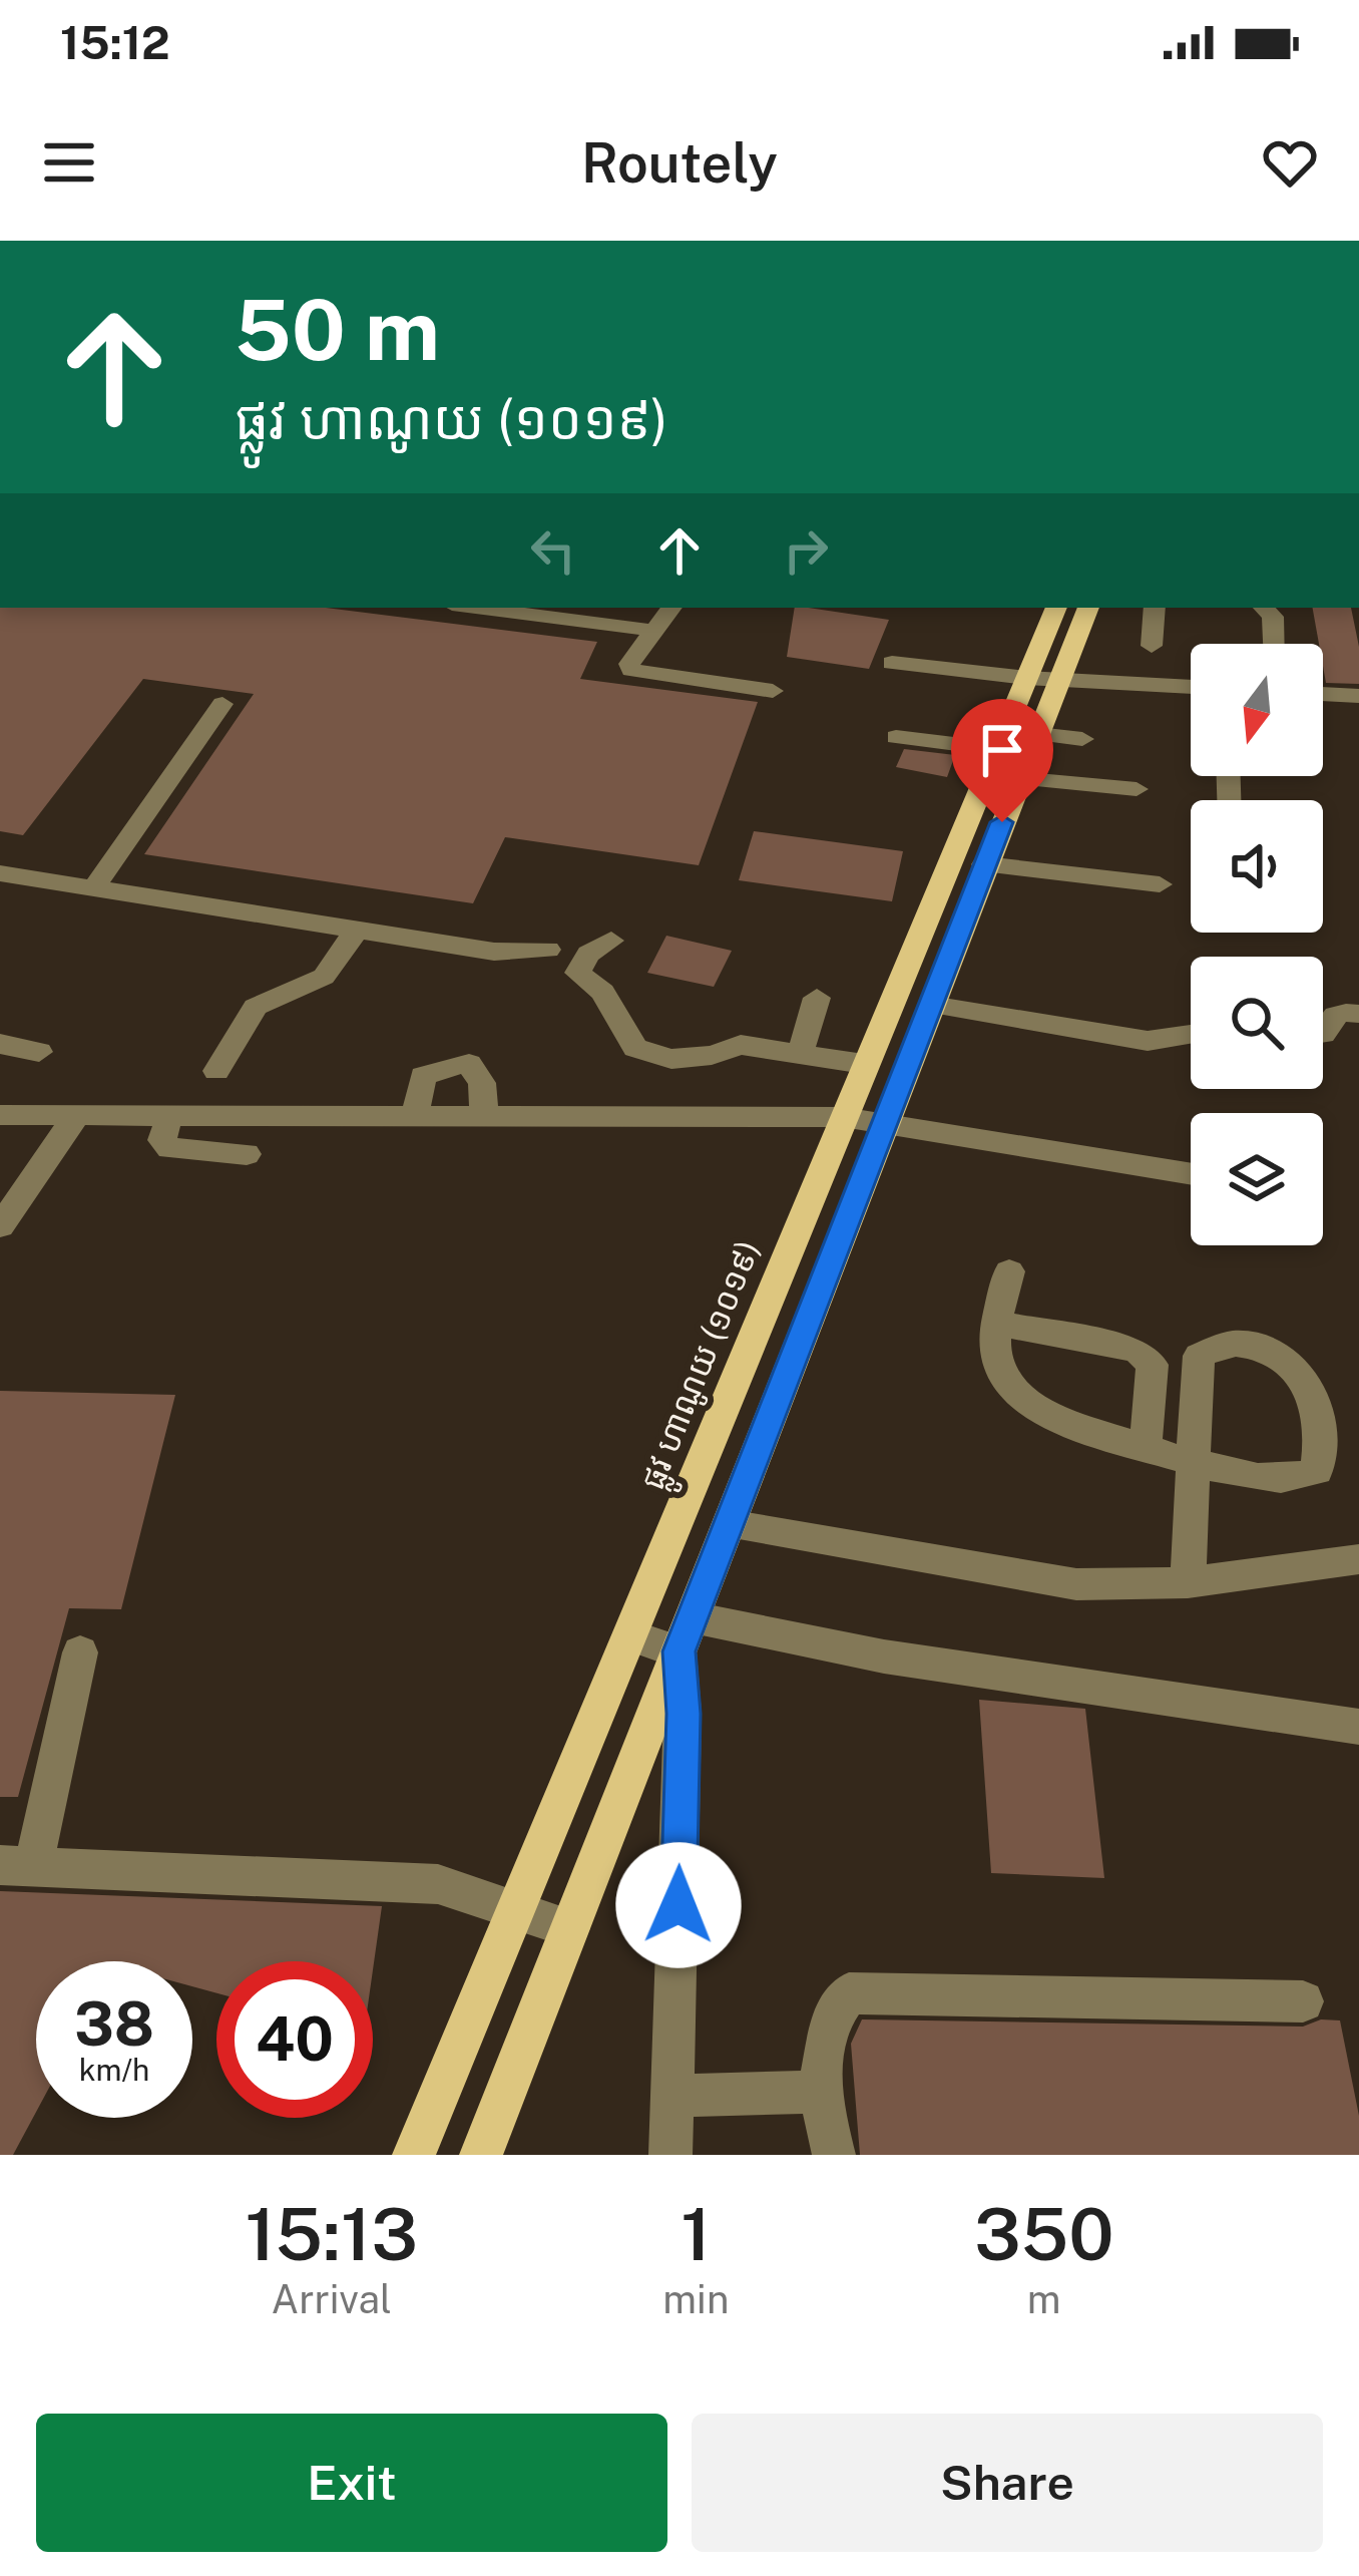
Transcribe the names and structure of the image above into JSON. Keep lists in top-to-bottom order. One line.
{"streets":{"main road":["ផ្លូវ ហាណូយ (១០១៩)"]},"north":"bottom","page":{"status":"15:12","header":"Routely","turn":["50 m","ផ្លូវ ហាណូយ (១០១៩)"],"speed":"38 km/h","limit":"40","eta":["15:13","Arrival","1","min","350","m"],"buttons":["Exit","Share"]}}
